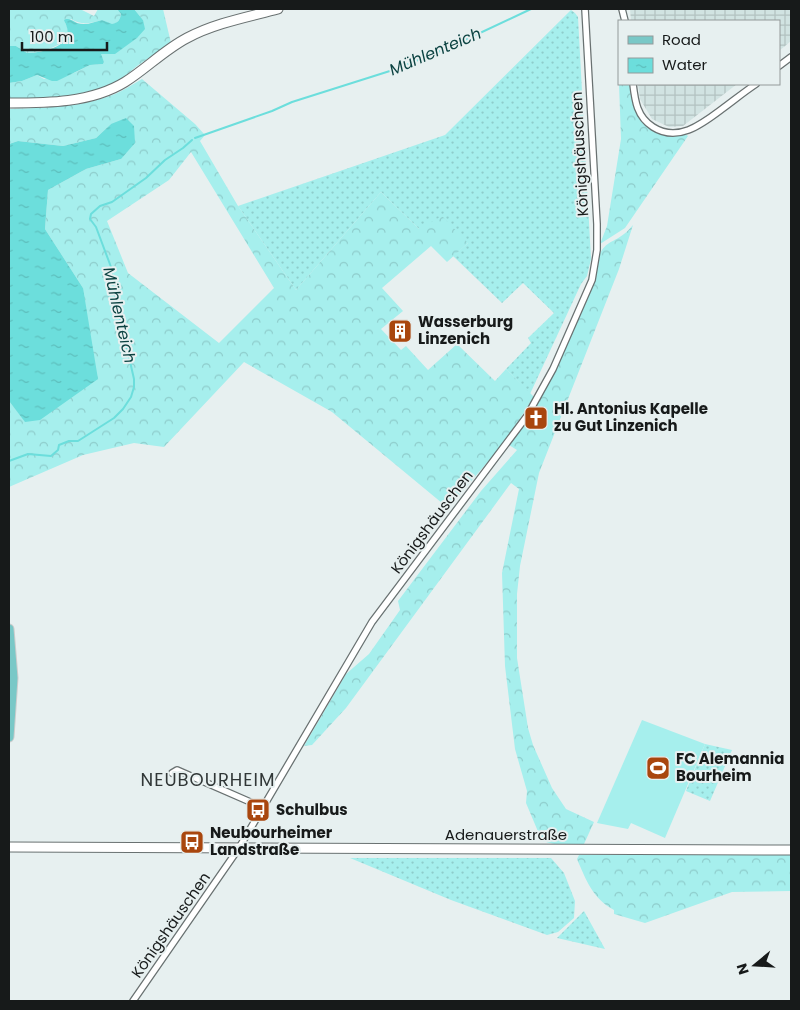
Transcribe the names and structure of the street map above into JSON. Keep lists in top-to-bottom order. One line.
{"streets":{"street":["Königshäuschen","Adenauerstraße"]},"crossings":[["Königshäuschen","Adenauerstraße"]],"districts":["NEUBOURHEIM"],"water":["Mühlenteich"],"places":{"building":["Wasserburg Linzenich"],"church":["Hl. Antonius Kapelle zu Gut Linzenich"],"sports":["FC Alemannia Bourheim"],"bus stop":["Schulbus","Neubourheimer Landstraße"]},"legend":["Road","Water"],"scale_bar":"100 m","north":"left"}
